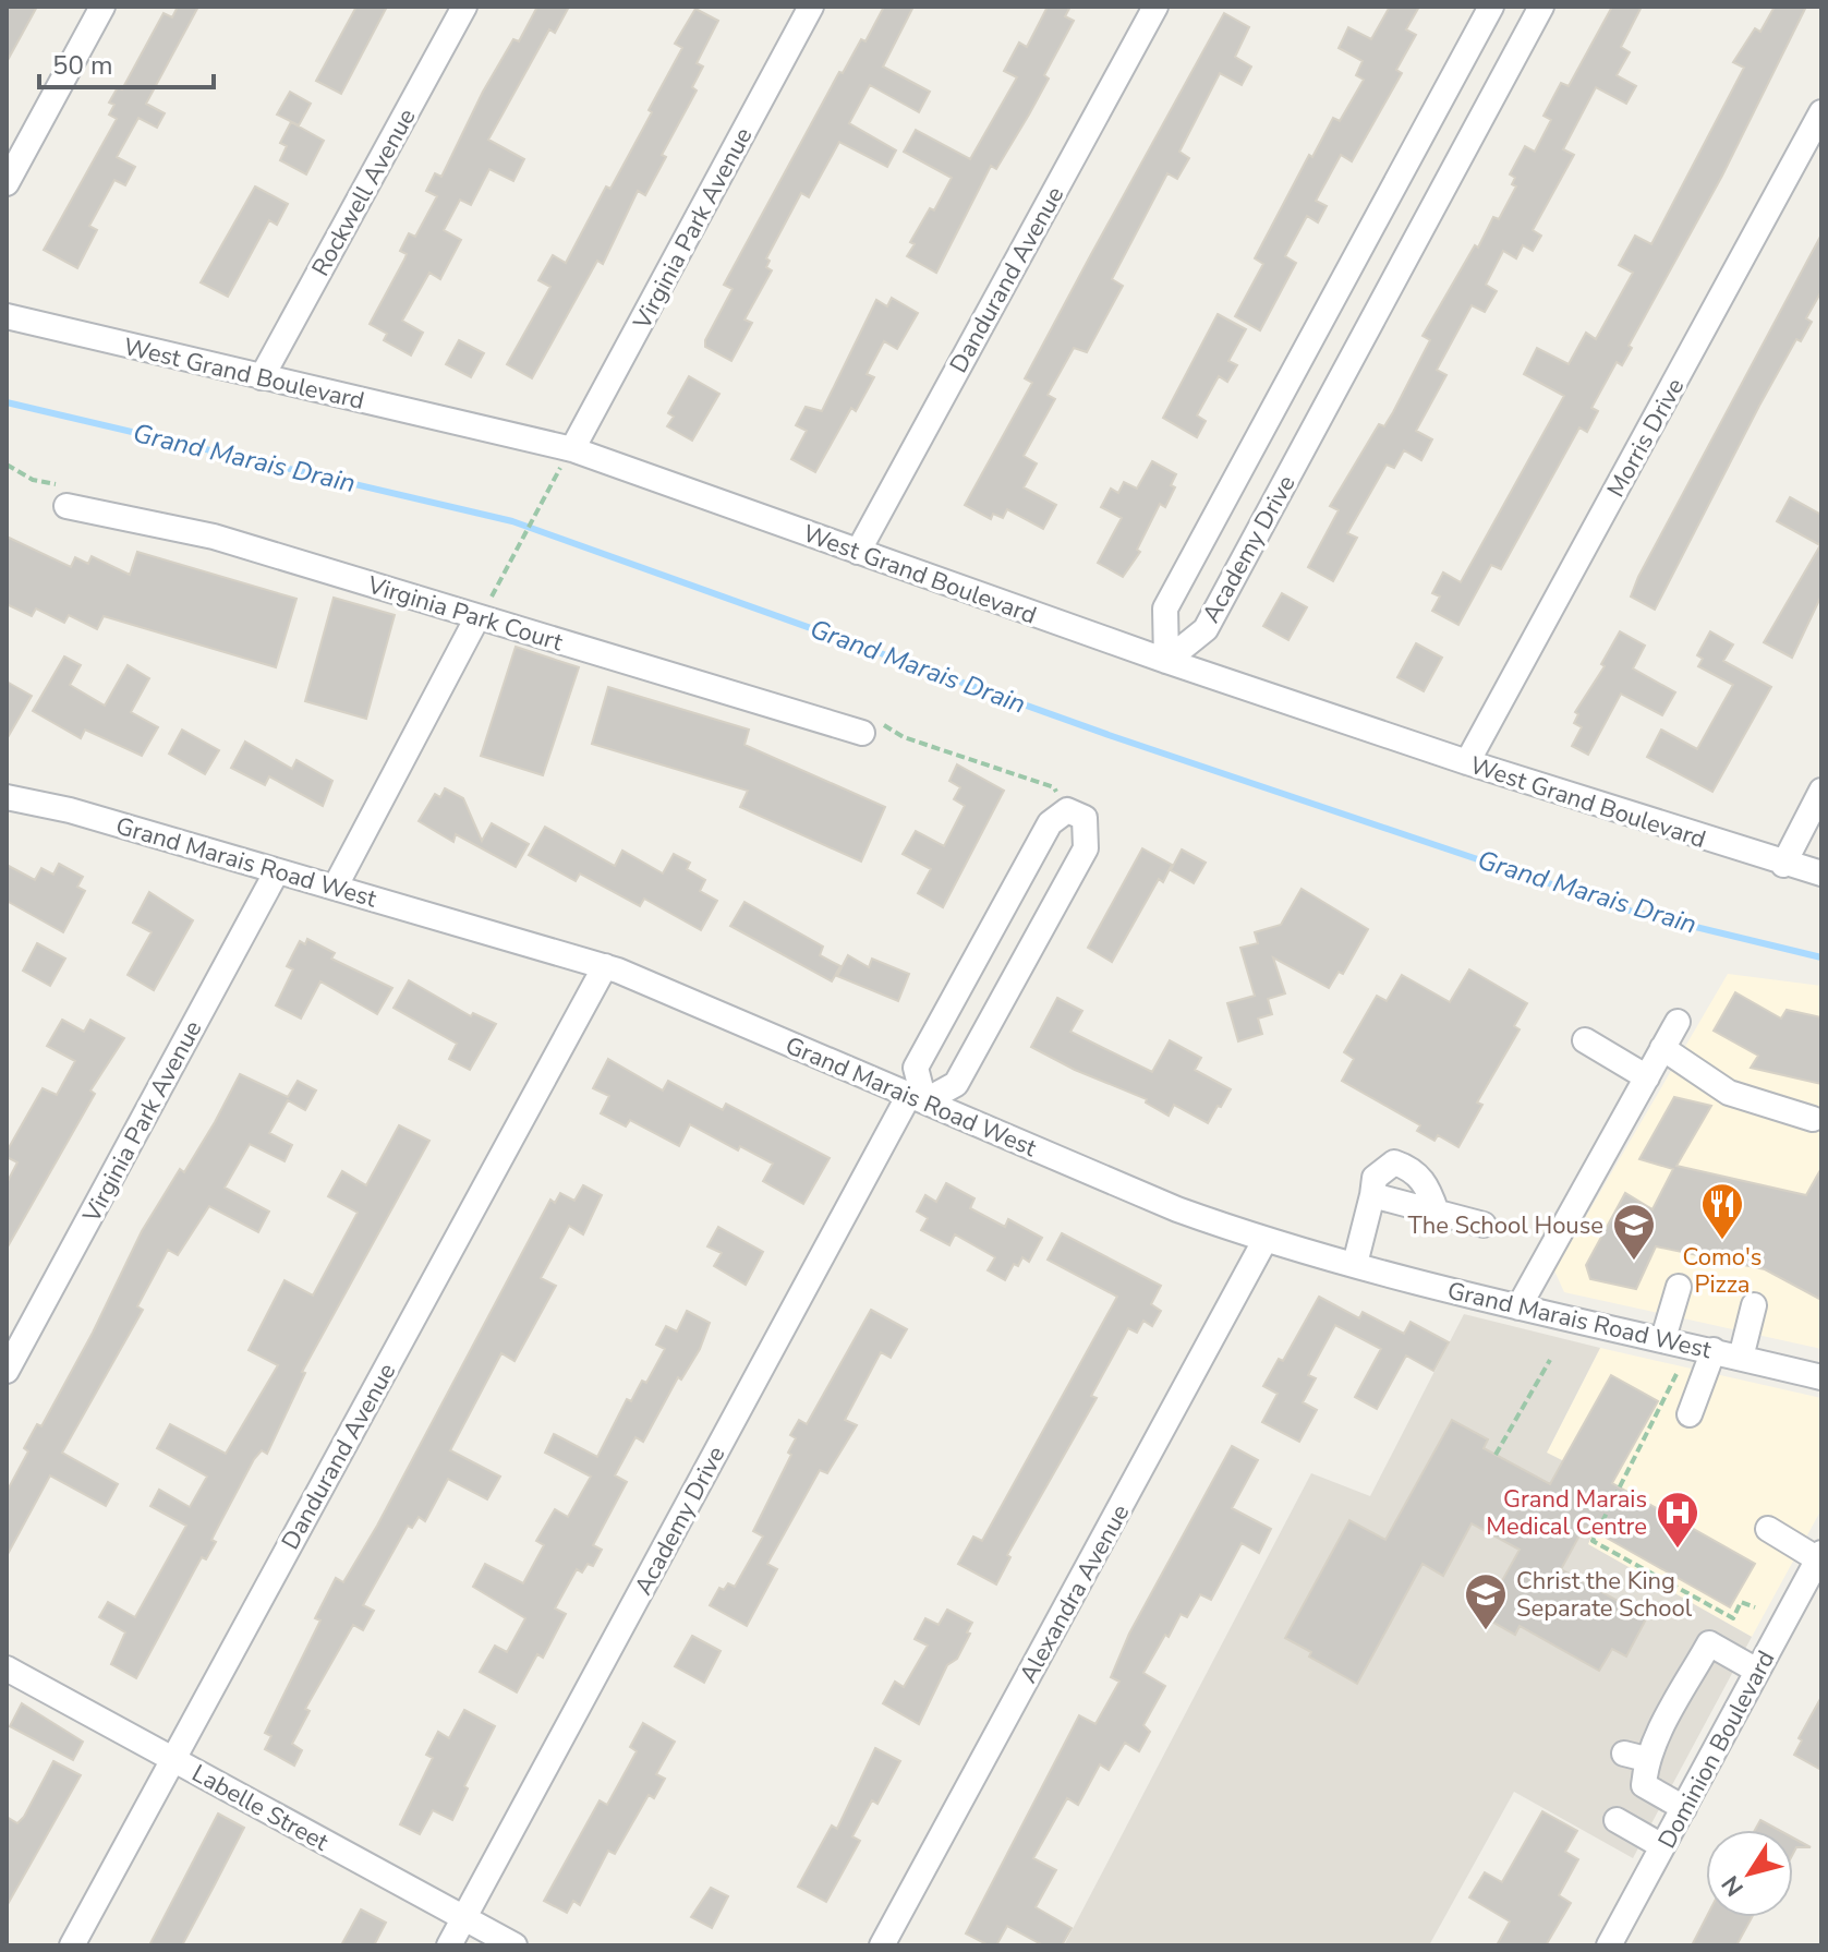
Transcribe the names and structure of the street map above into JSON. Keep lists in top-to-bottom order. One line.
{"streets":{"street":["Rockwell Avenue","Virginia Park Avenue","Dandurand Avenue","West Grand Boulevard","Morris Drive","Academy Drive","Virginia Park Court","Grand Marais Road West","Alexandra Avenue","Dominion Boulevard","Labelle Street"]},"crossings":[["Rockwell Avenue","West Grand Boulevard"],["Virginia Park Avenue","West Grand Boulevard"],["Virginia Park Avenue","Grand Marais Road West"],["Dandurand Avenue","West Grand Boulevard"],["Dandurand Avenue","Grand Marais Road West"],["Dandurand Avenue","Labelle Street"],["West Grand Boulevard","Morris Drive"],["West Grand Boulevard","Academy Drive"],["Academy Drive","Grand Marais Road West"],["Academy Drive","Labelle Street"],["Grand Marais Road West","Alexandra Avenue"]],"water":["Grand Marais Drain"],"places":{"restaurant":["Como's Pizza"],"school or university":["The School House","Christ the King Separate School"],"hospital":["Grand Marais Medical Centre"]},"scale_bar":"50 m","north":"bottom left"}
